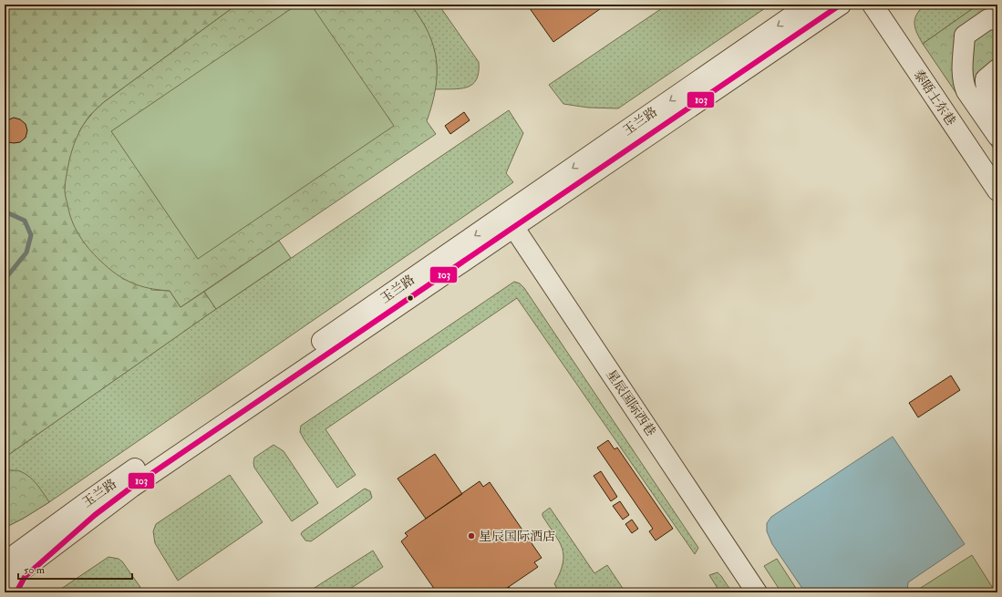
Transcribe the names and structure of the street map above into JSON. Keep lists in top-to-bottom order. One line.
{"streets":{"street":["泰晤士东巷","玉兰路","星辰国际西巷"]},"crossings":[["玉兰路","星辰国际西巷"]],"places":["星辰国际酒店"],"lines":["transit line 103"],"scale_bar":"50 m"}
